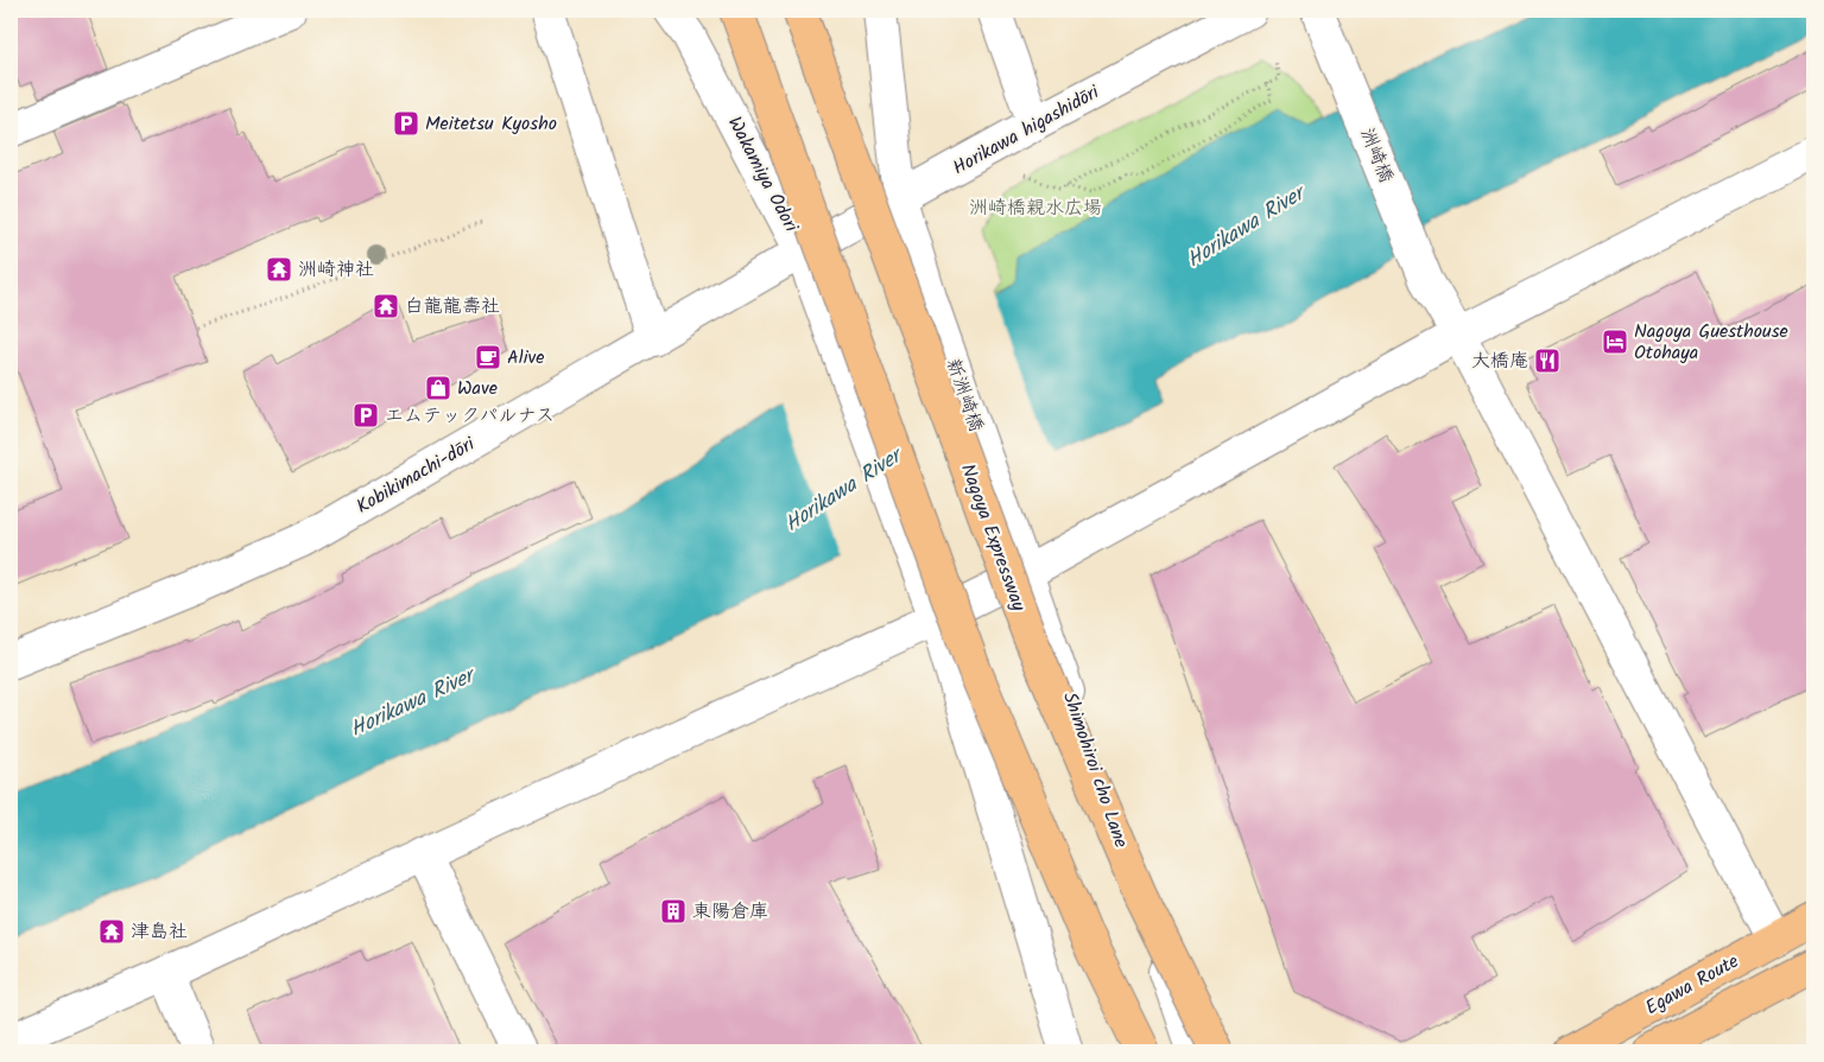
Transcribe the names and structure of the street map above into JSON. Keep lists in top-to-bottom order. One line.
{"streets":{"main road":["Nagoya Expressway","Egawa Route"],"street":["Horikawa higashidōri","洲崎橋","Wakamiya Odori","新洲崎橋","Kobikimachi-dōri","Shimohiroi cho Lane"]},"crossings":[["Horikawa higashidōri","Wakamiya Odori"],["Horikawa higashidōri","新洲崎橋"],["Horikawa higashidōri","Kobikimachi-dōri"],["洲崎橋","Egawa Route"],["Wakamiya Odori","Kobikimachi-dōri"],["新洲崎橋","Shimohiroi cho Lane"]],"water":["Horikawa River"],"parks":["洲崎橋親水広場"],"places":{"parking":["Meitetsu Kyosho","エムテックパルナス"],"temple":["洲崎神社","白龍龍壽社","津島社"],"hotel":["Nagoya Guesthouse Otohaya"],"cafe":["Alive"],"restaurant":["大橋庵"],"shop":["Wave"],"building":["東陽倉庫"]}}
